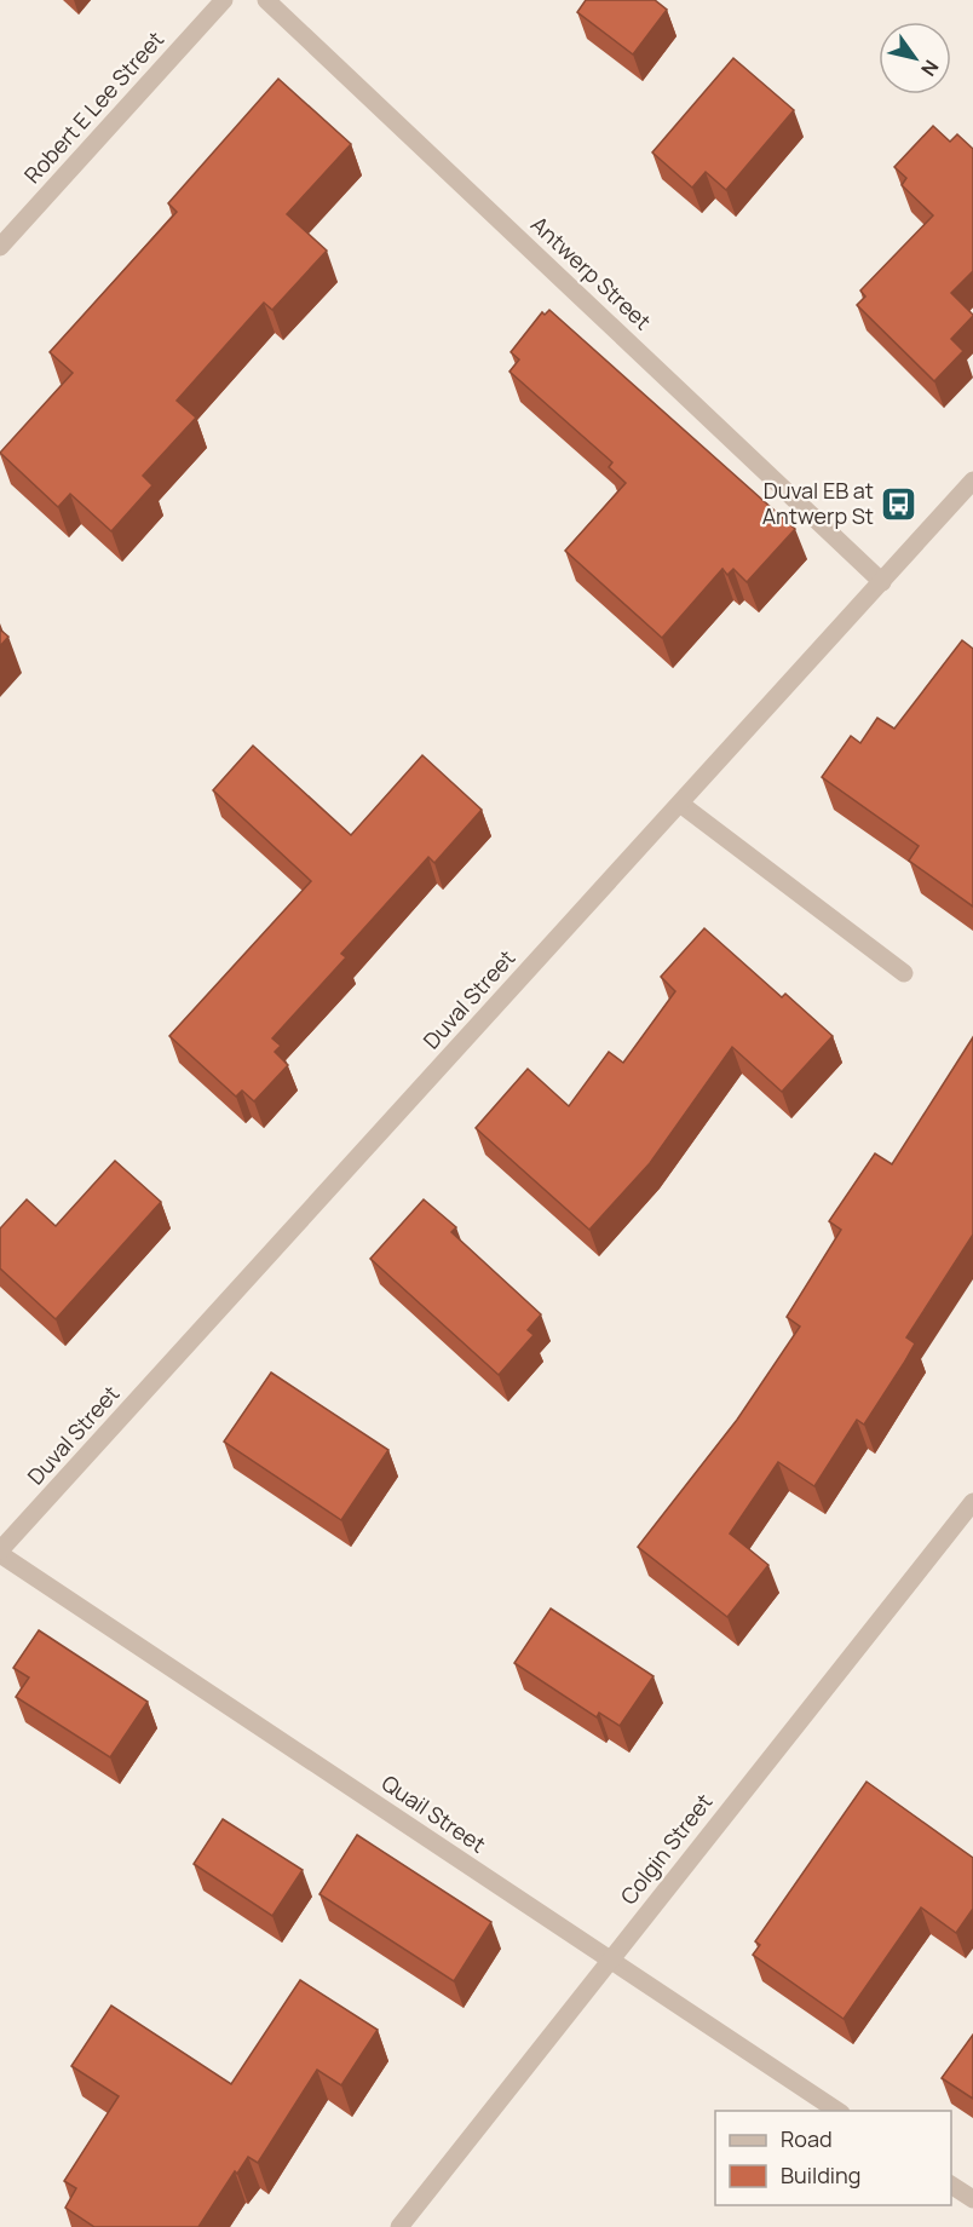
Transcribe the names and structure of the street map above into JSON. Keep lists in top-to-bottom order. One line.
{"streets":{"street":["Robert E Lee Street","Antwerp Street","Duval Street","Quail Street","Colgin Street"]},"crossings":[["Antwerp Street","Duval Street"],["Duval Street","Quail Street"],["Quail Street","Colgin Street"]],"places":{"bus stop":["Duval EB at Antwerp St"]},"legend":["Road","Building"],"north":"bottom right"}
